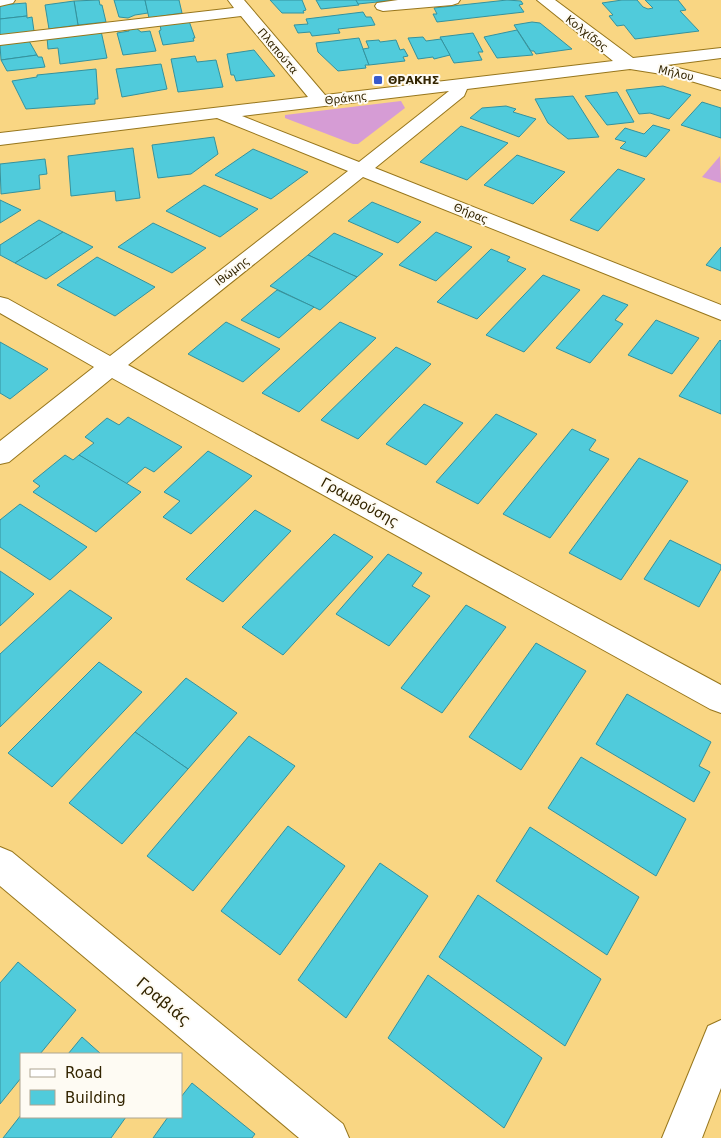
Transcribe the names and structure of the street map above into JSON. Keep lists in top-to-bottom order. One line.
{"streets":{"street":["Κολχίδος","Πλαπούτα","Μήλου","Θράκης","Θήρας","Ιθώμης","Γραμβούσης","Γραβιάς"]},"crossings":[["Κολχίδος","Μήλου"],["Κολχίδος","Θράκης"],["Πλαπούτα","Θράκης"],["Μήλου","Θράκης"],["Θράκης","Θήρας"],["Θράκης","Ιθώμης"],["Θήρας","Ιθώμης"],["Ιθώμης","Γραμβούσης"]],"places":{"transit":["ΘΡΑΚΗΣ"]},"legend":["Road","Building"]}
